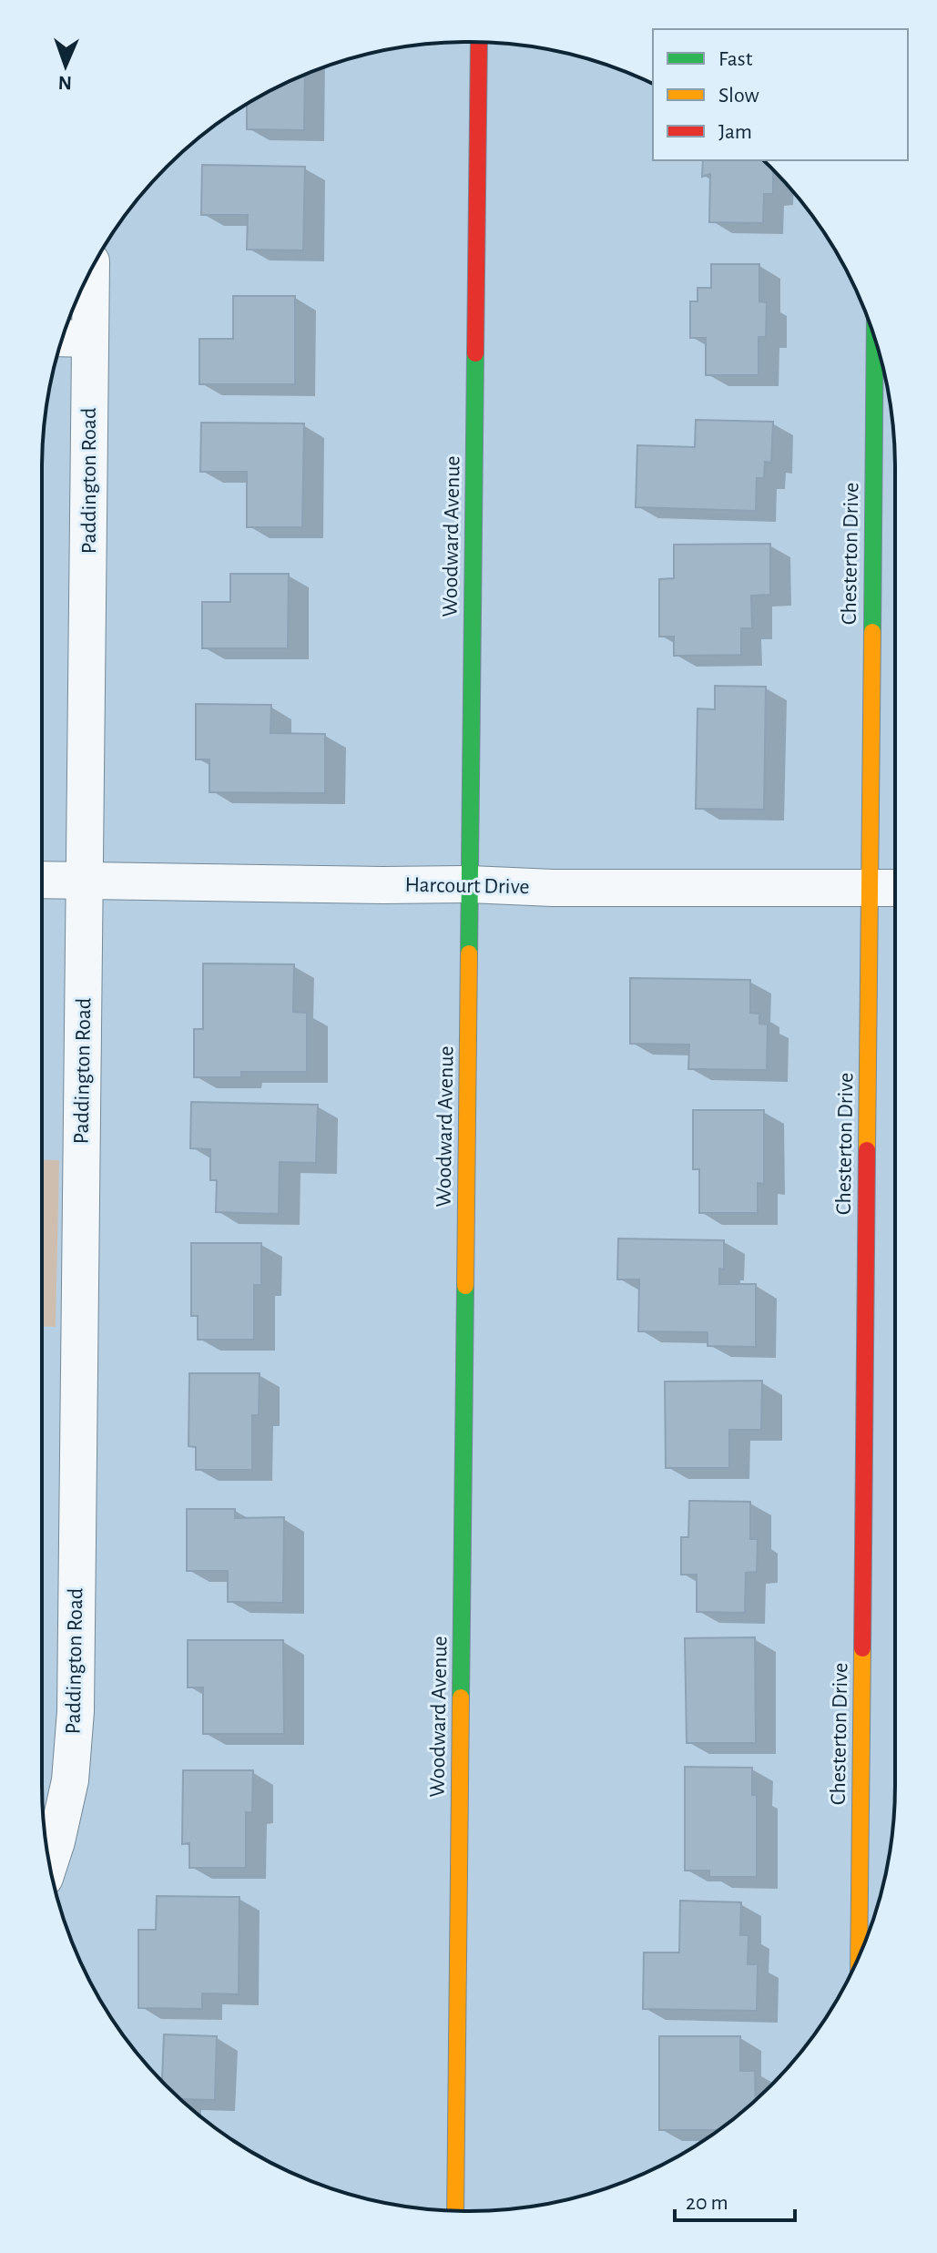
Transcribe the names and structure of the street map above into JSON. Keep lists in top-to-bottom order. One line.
{"streets":{"main road":["Woodward Avenue","Chesterton Drive"],"street":["Paddington Road","Harcourt Drive"]},"crossings":[["Paddington Road","Harcourt Drive"],["Woodward Avenue","Harcourt Drive"],["Chesterton Drive","Harcourt Drive"]],"legend":["Fast","Slow","Jam"],"scale_bar":"20 m","north":"bottom"}
